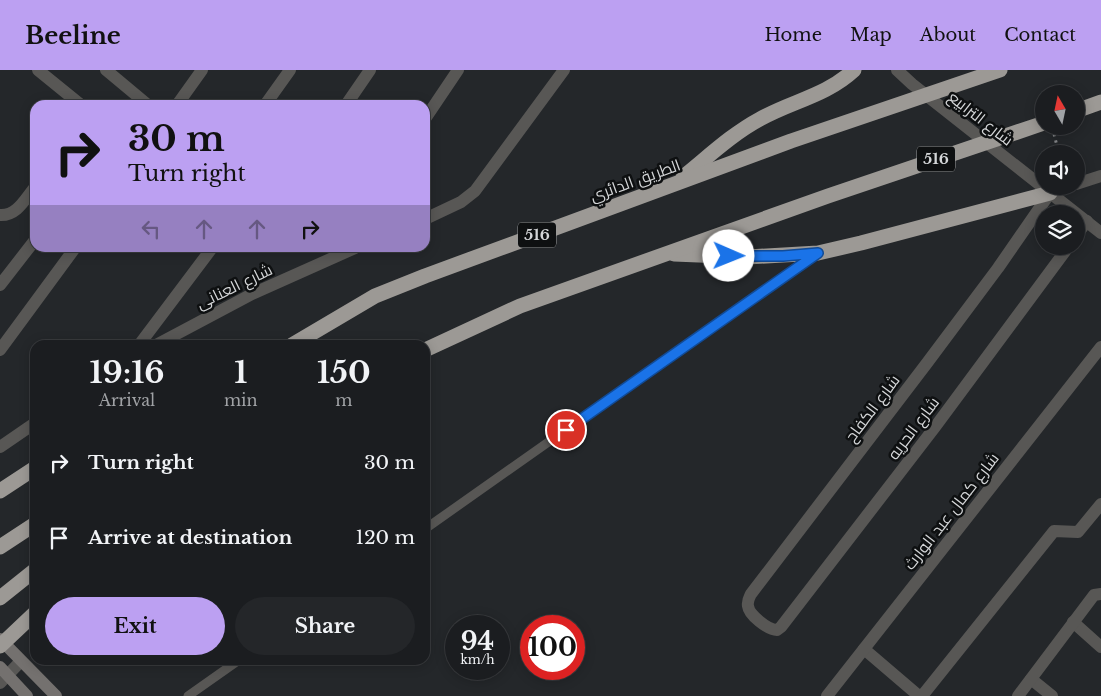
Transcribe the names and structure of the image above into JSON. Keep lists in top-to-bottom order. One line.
{"streets":{"highway":["516","الطريق الدائري"],"street":["شارع الترابيع","شارع العنانى","شارع الكفاح","شارع الحريه","شارع كمال عبد الوارث"]},"crossings":[["شارع الكفاح","شارع الحريه"]],"north":"top","page":{"header":"Beeline","nav":["Home","Map","About","Contact"],"turn":["30 m","Turn right"],"eta":["19:16","Arrival","1","min","150","m"],"list":[{"name":"Turn right","value":"30 m"},{"name":"Arrive at destination","value":"120 m"}],"buttons":["Exit","Share"],"speed":"94 km/h","limit":"100"}}
